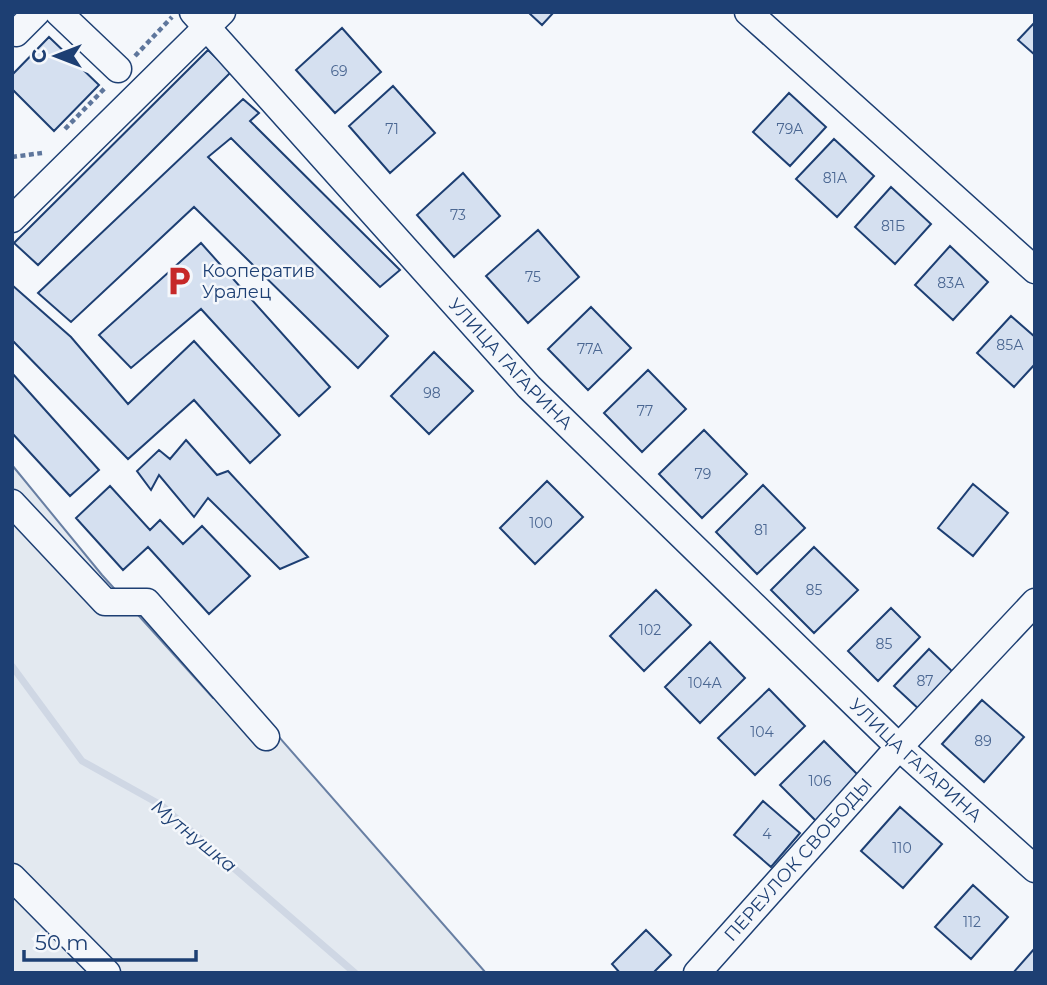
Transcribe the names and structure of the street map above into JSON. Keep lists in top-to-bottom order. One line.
{"streets":{"street":["УЛИЦА ГАГАРИНА","ПЕРЕУЛОК СВОБОДЫ"]},"crossings":[["УЛИЦА ГАГАРИНА","ПЕРЕУЛОК СВОБОДЫ"]],"water":["Мутнушка"],"places":{"parking":["Кооператив Уралец"]},"house_numbers":["69","71","79А","81А","73","81Б","75","83А","85А","77А","98","77","79","100","81","85","102","85","87","104А","104","89","106","4","110","112"],"scale_bar":"50 m","north":"left"}
